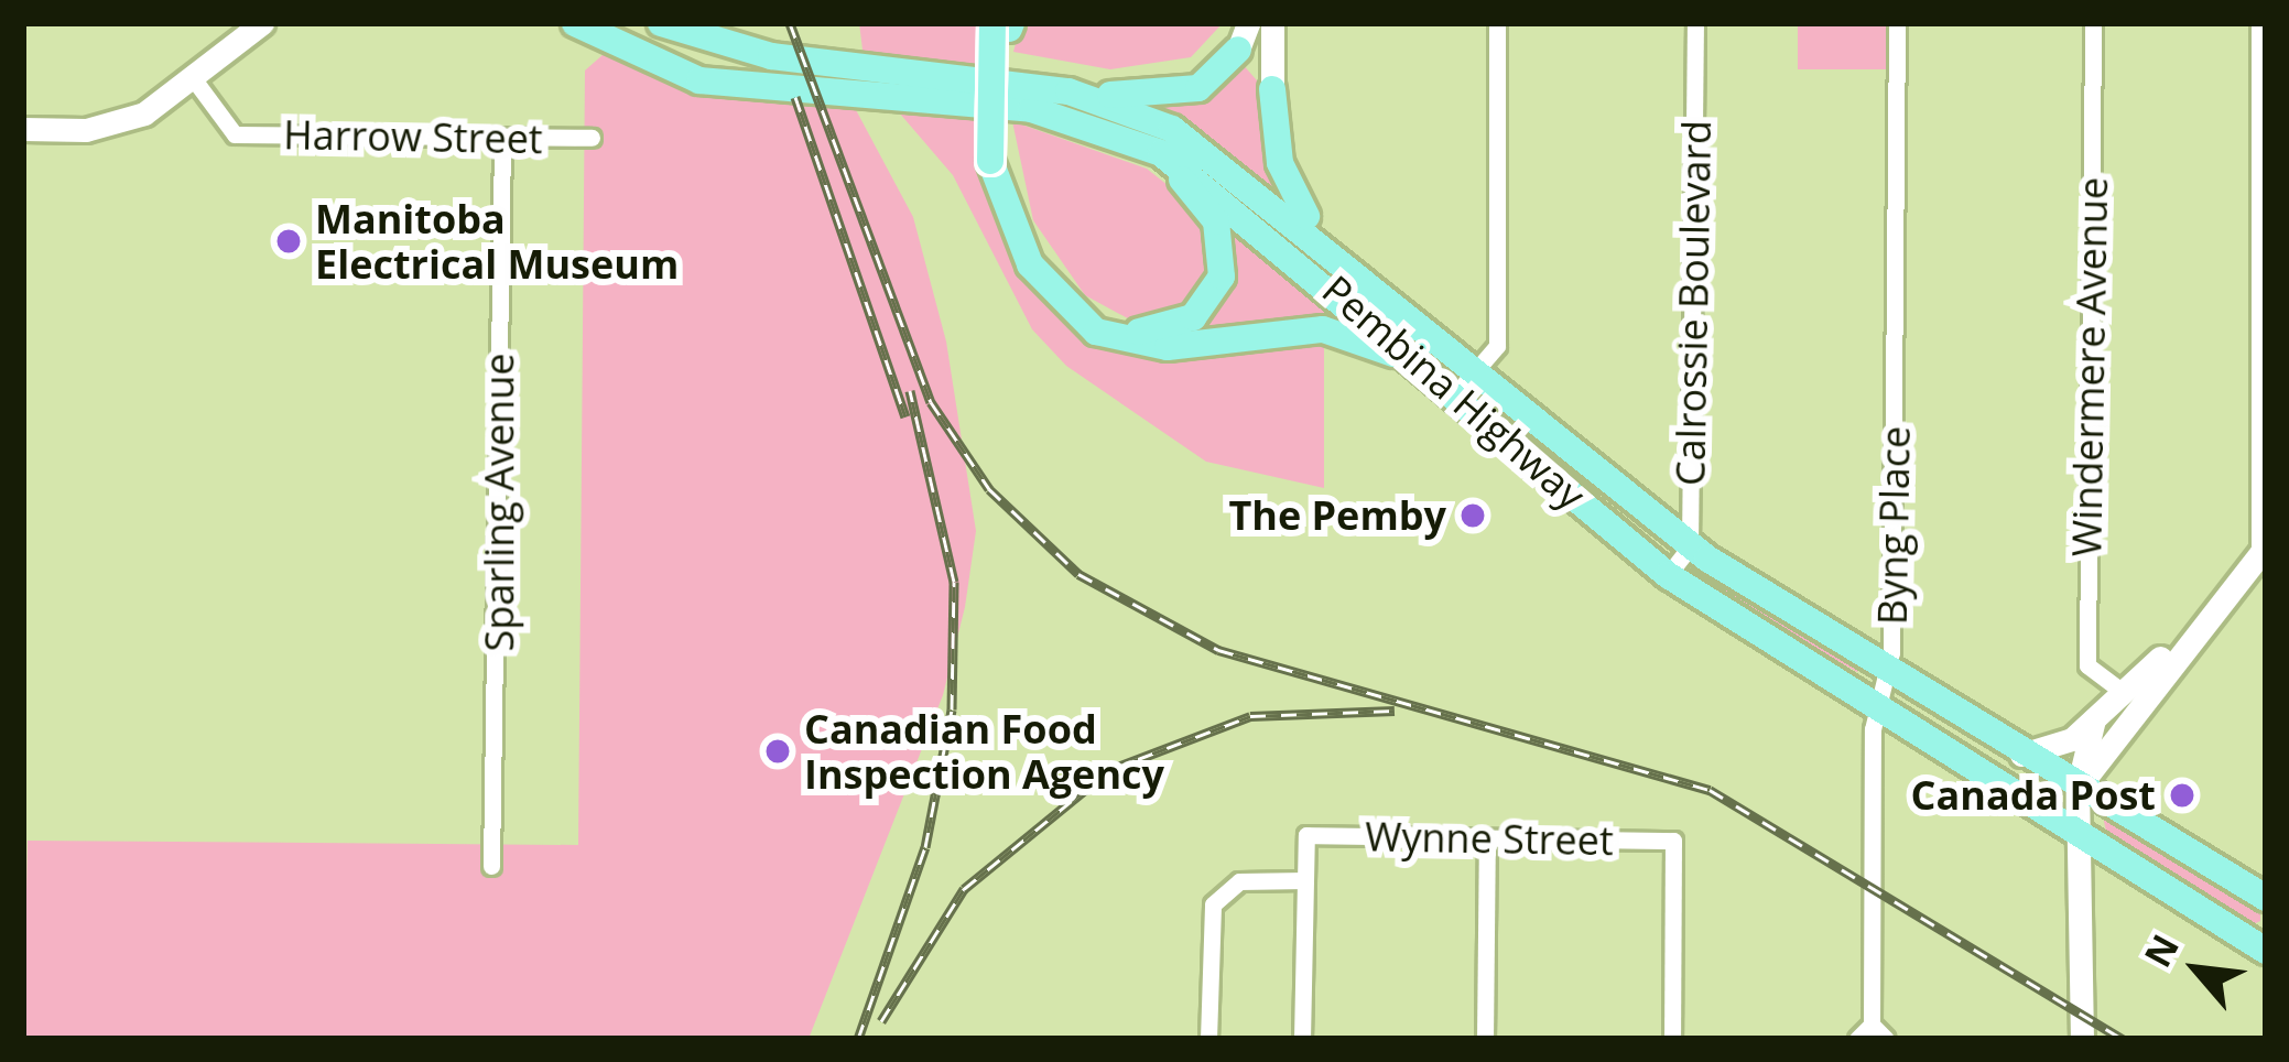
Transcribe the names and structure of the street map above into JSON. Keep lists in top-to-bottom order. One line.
{"streets":{"main road":["Pembina Highway"],"street":["Harrow Street","Calrossie Boulevard","Windermere Avenue","Sparling Avenue","Byng Place","Wynne Street"]},"crossings":[["Harrow Street","Sparling Avenue"],["Calrossie Boulevard","Pembina Highway"],["Pembina Highway","Byng Place"]],"places":["Manitoba Electrical Museum","The Pemby","Canadian Food Inspection Agency","Canada Post"],"north":"top left"}
